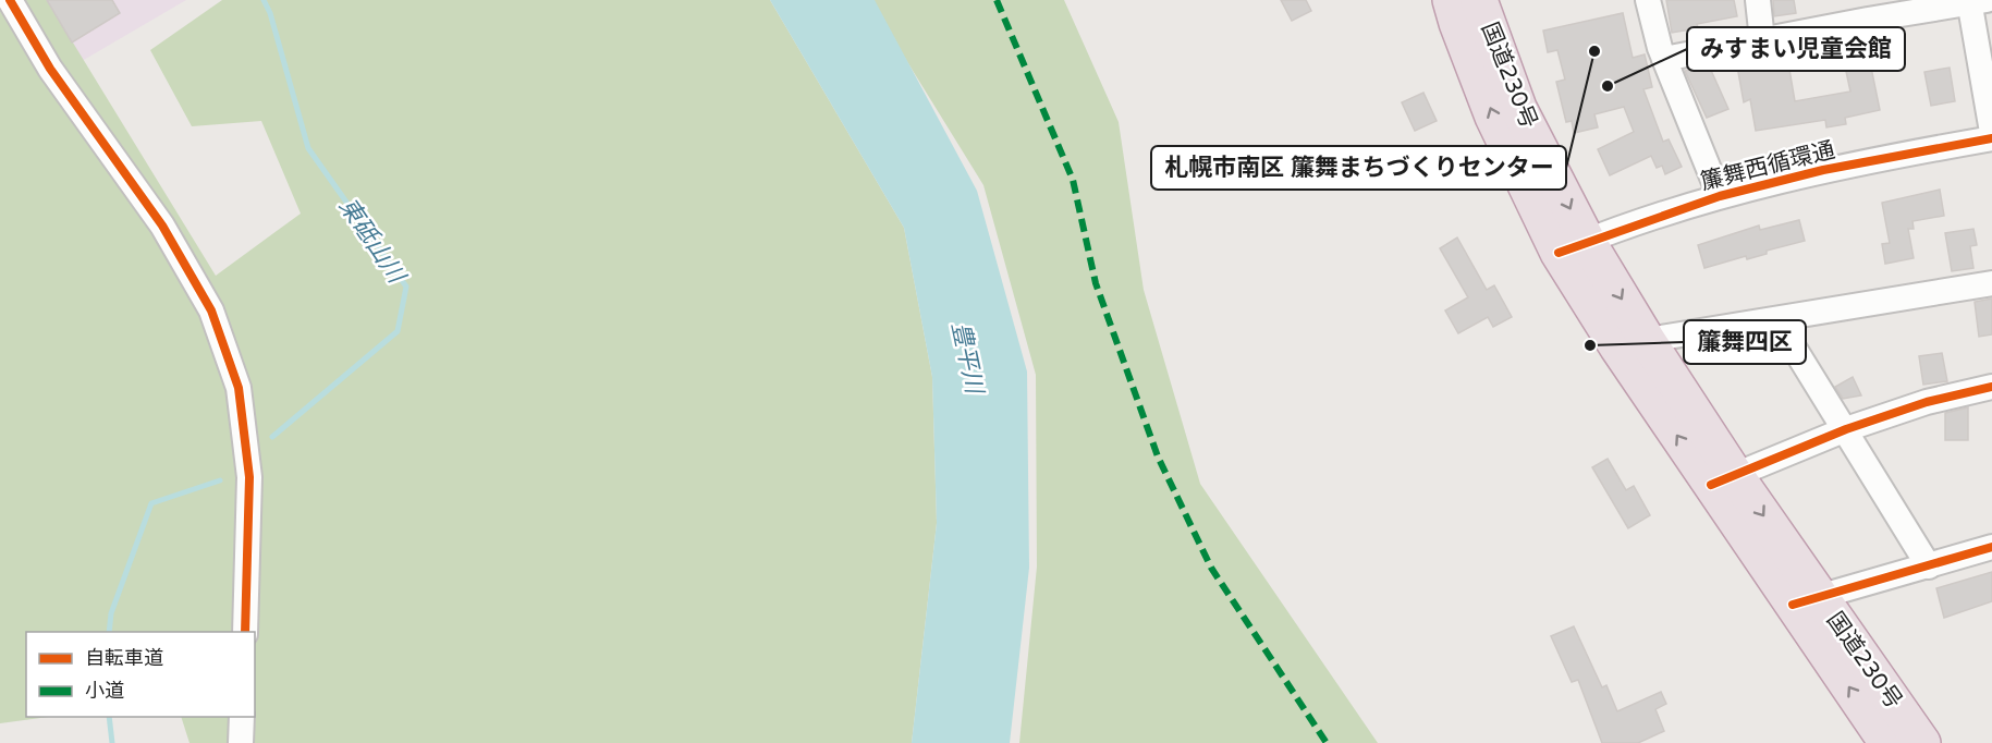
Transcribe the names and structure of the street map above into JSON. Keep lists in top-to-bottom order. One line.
{"streets":{"highway":["国道230号"],"street":["簾舞西循環通"]},"crossings":[["国道230号","簾舞西循環通"]],"water":["東砥山川","豊平川"],"places":["札幌市南区 簾舞まちづくりセンター","みすまい児童会館","簾舞四区"],"legend":["自転車道","小道"]}
